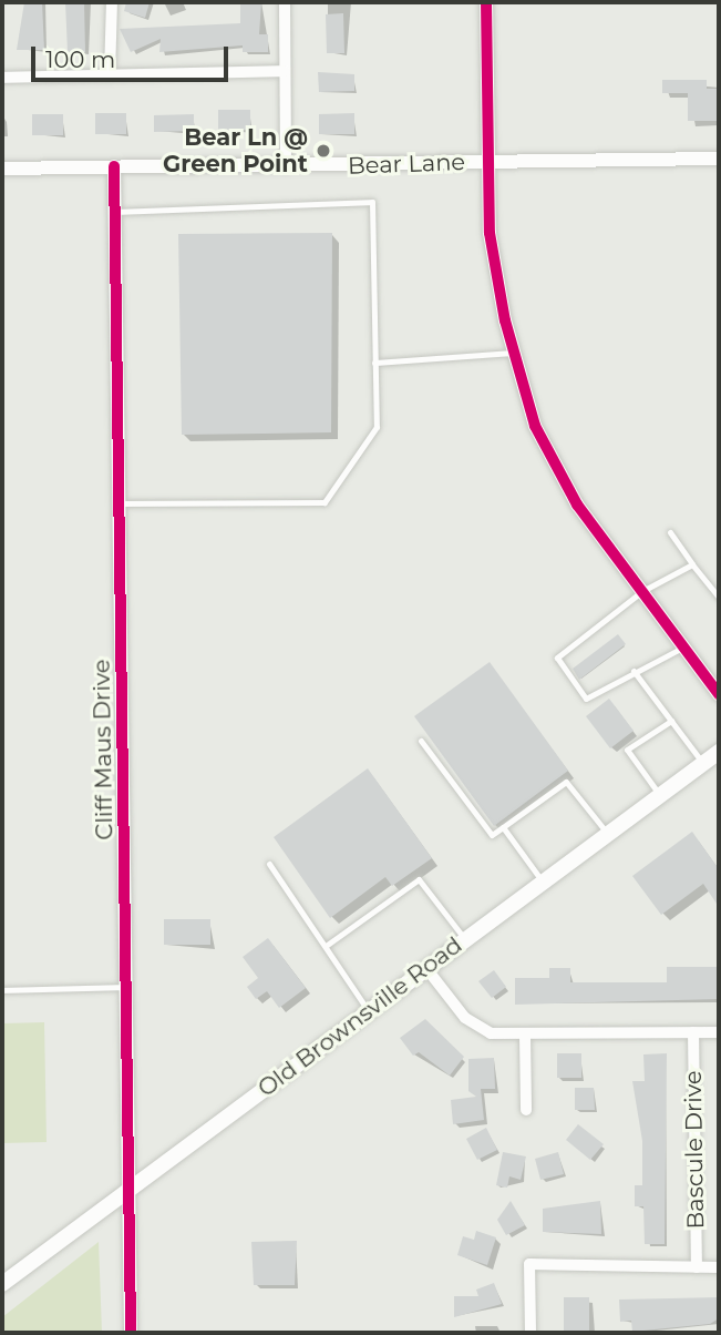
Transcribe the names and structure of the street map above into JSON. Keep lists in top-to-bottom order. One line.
{"streets":{"main road":["Old Brownsville Road"],"street":["Bear Lane","Cliff Maus Drive","Bascule Drive"]},"crossings":[["Bear Lane","Cliff Maus Drive"],["Cliff Maus Drive","Old Brownsville Road"]],"places":["Bear Ln @ Green Point"],"scale_bar":"100 m"}
